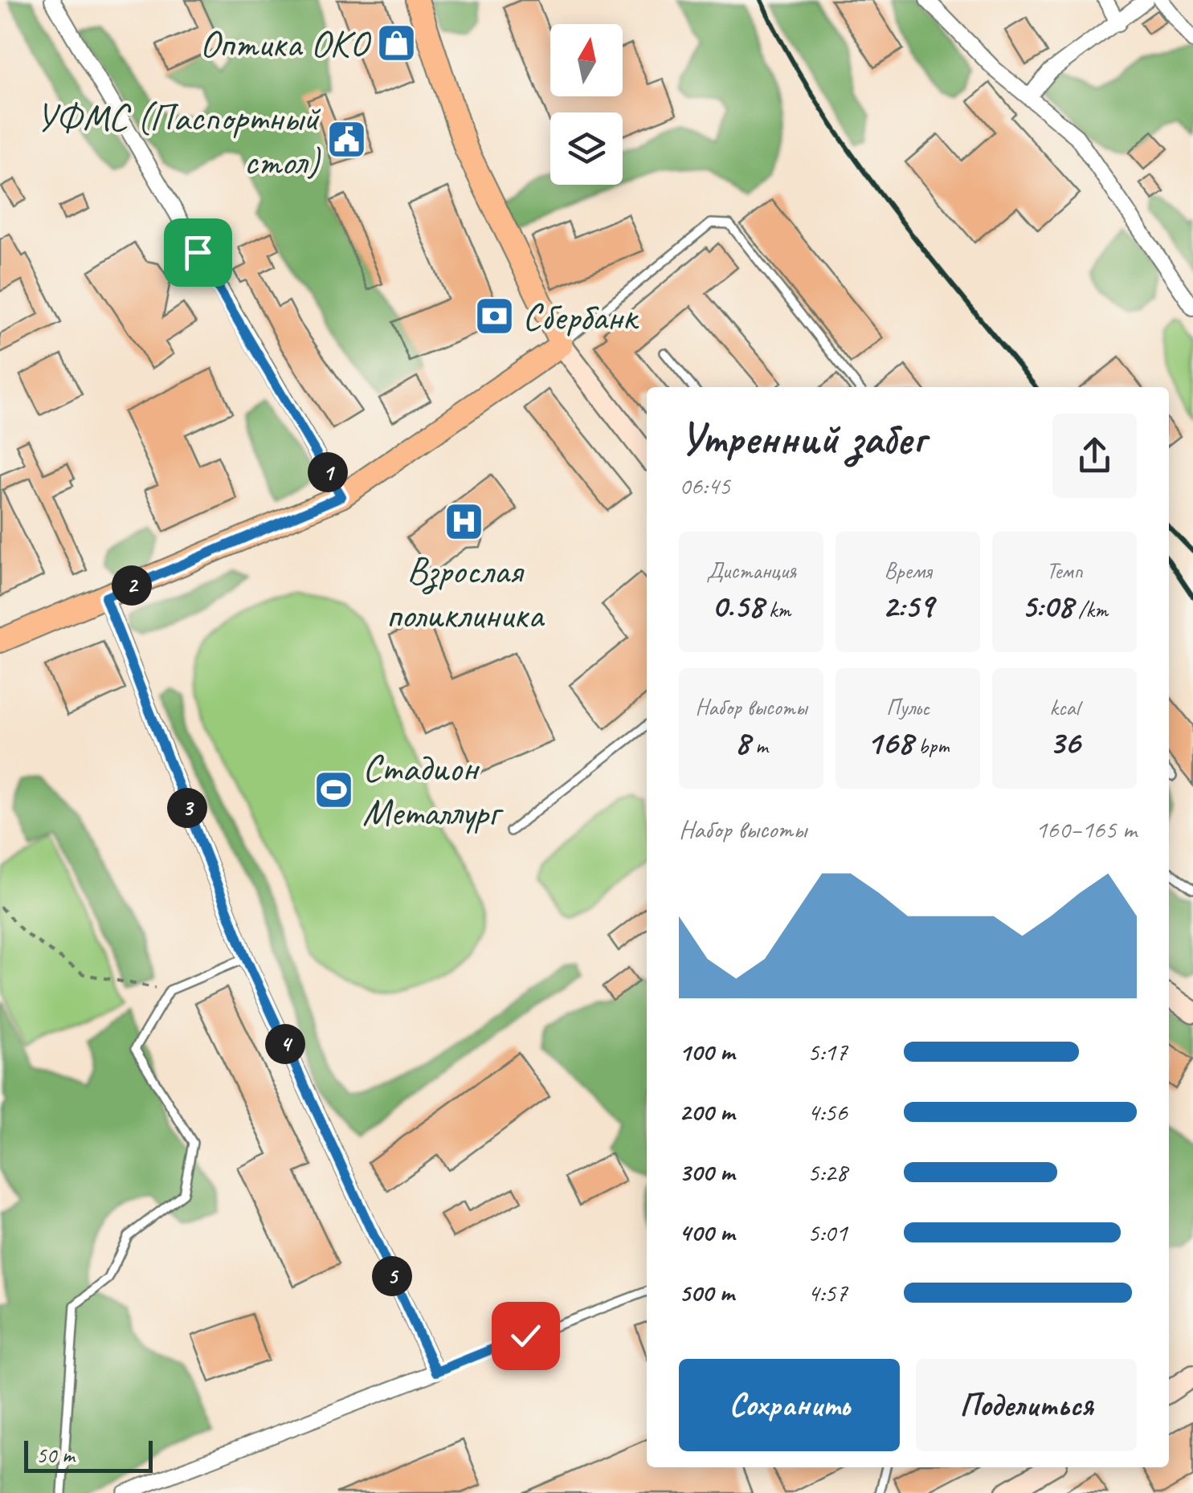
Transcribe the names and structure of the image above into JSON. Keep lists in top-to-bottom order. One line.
{"places":{"shop":["Оптика ОКО"],"public building":["УФМС (Паспортный стол)"],"bank":["Сбербанк"],"hospital":["Взрослая поликлиника"],"sports":["Стадион Металлург"]},"scale_bar":"50 m","north":"top","page":{"heading":["Утренний забег","06:45"],"pins":["1","2","3","4","5"],"stats":[["Дистанция","0.58 km"],["Время","2:59"],["Темп","5:08 /km"],["Набор высоты","8 m"],["Пульс","168 bpm"],["kcal","36"]],"chart":["Набор высоты","160–165 m"],"list":[{"name":"100 m","note":"5:17"},{"name":"200 m","note":"4:56"},{"name":"300 m","note":"5:28"},{"name":"400 m","note":"5:01"},{"name":"500 m","note":"4:57"}],"buttons":["Сохранить","Поделиться"],"scale":"50 m"}}
